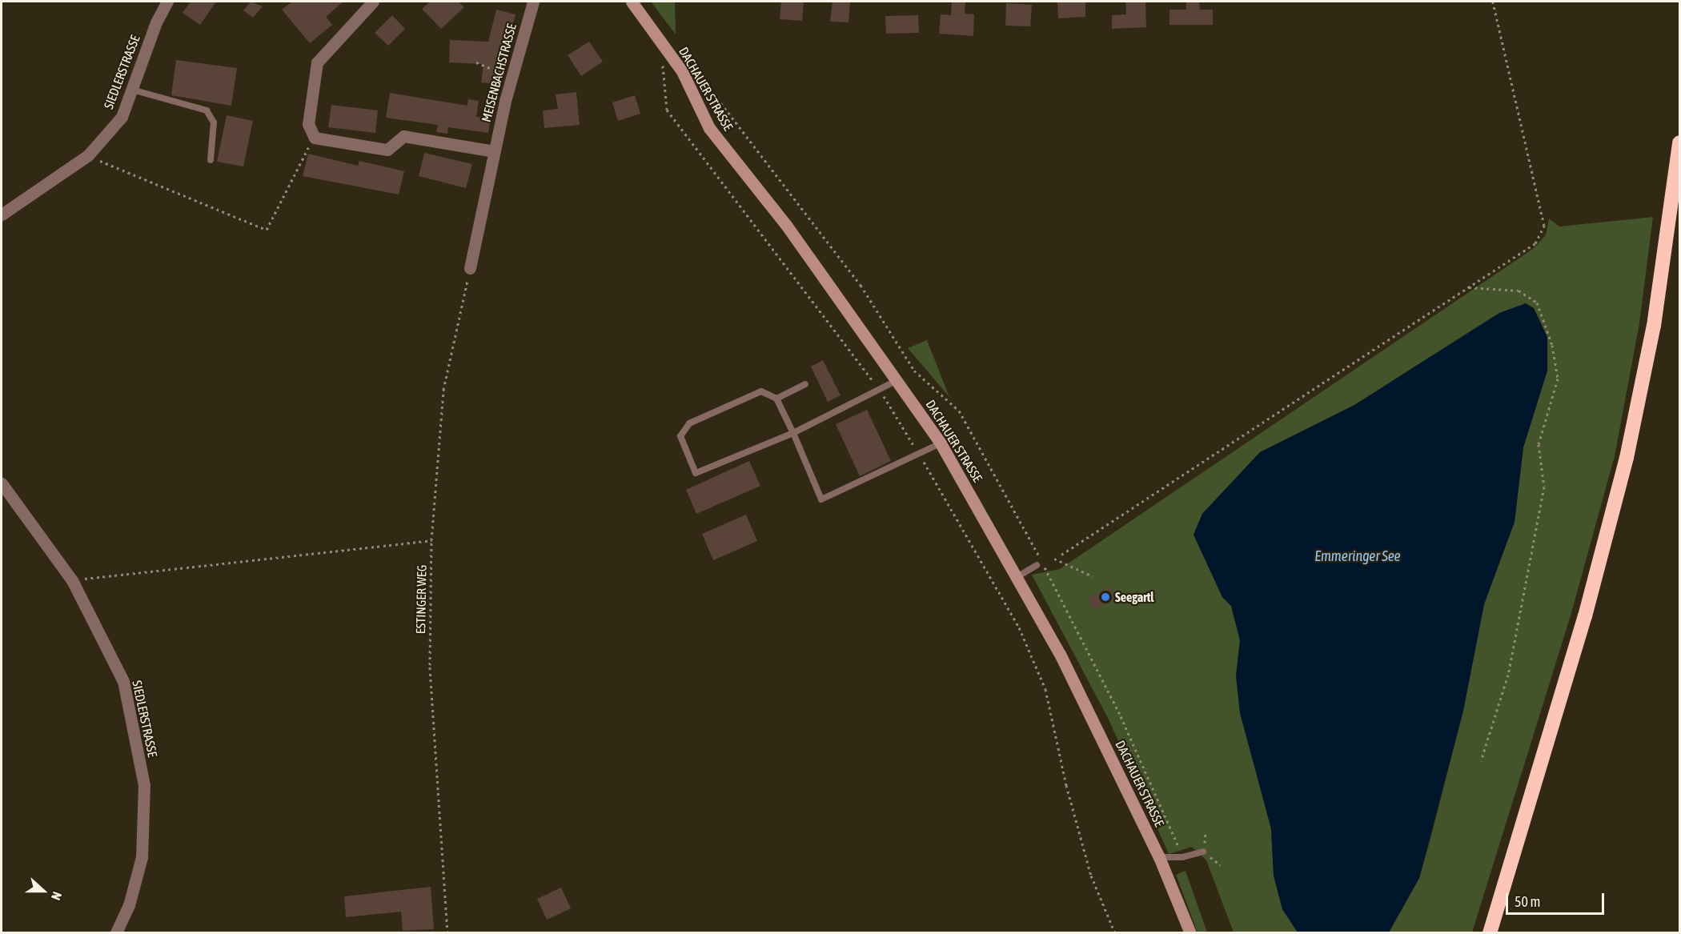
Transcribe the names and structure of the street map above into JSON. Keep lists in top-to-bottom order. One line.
{"streets":{"street":["SIEDLERSTRASSE","MEISENBACHSTRASSE","DACHAUER STRASSE"],"path":["ESTINGER WEG"]},"crossings":[["MEISENBACHSTRASSE","ESTINGER WEG"]],"water":["Emmeringer See"],"places":["Seegartl"],"scale_bar":"50 m","north":"right"}
